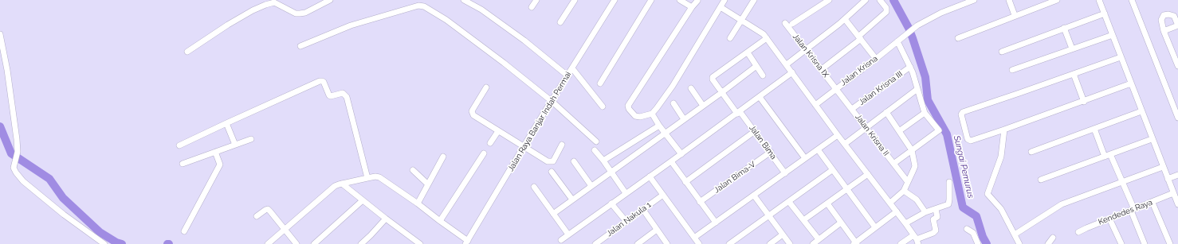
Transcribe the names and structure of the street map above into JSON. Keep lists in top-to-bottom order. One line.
{"streets":{"street":["Jalan Krisna IX","Jalan Krisna","Jalan Krisna III","Jalan Raya Banjar Indah Permai","Jalan Krisna II","Jalan Bima","Jalan Bima-V","Kendedes Raya","Jalan Nakula 1"]},"crossings":[["Jalan Krisna IX","Jalan Krisna"],["Jalan Krisna IX","Jalan Krisna II"],["Jalan Krisna","Jalan Krisna II"],["Jalan Krisna III","Jalan Krisna II"],["Jalan Bima","Jalan Bima-V"]],"water":["Sungai Pemurus"]}
